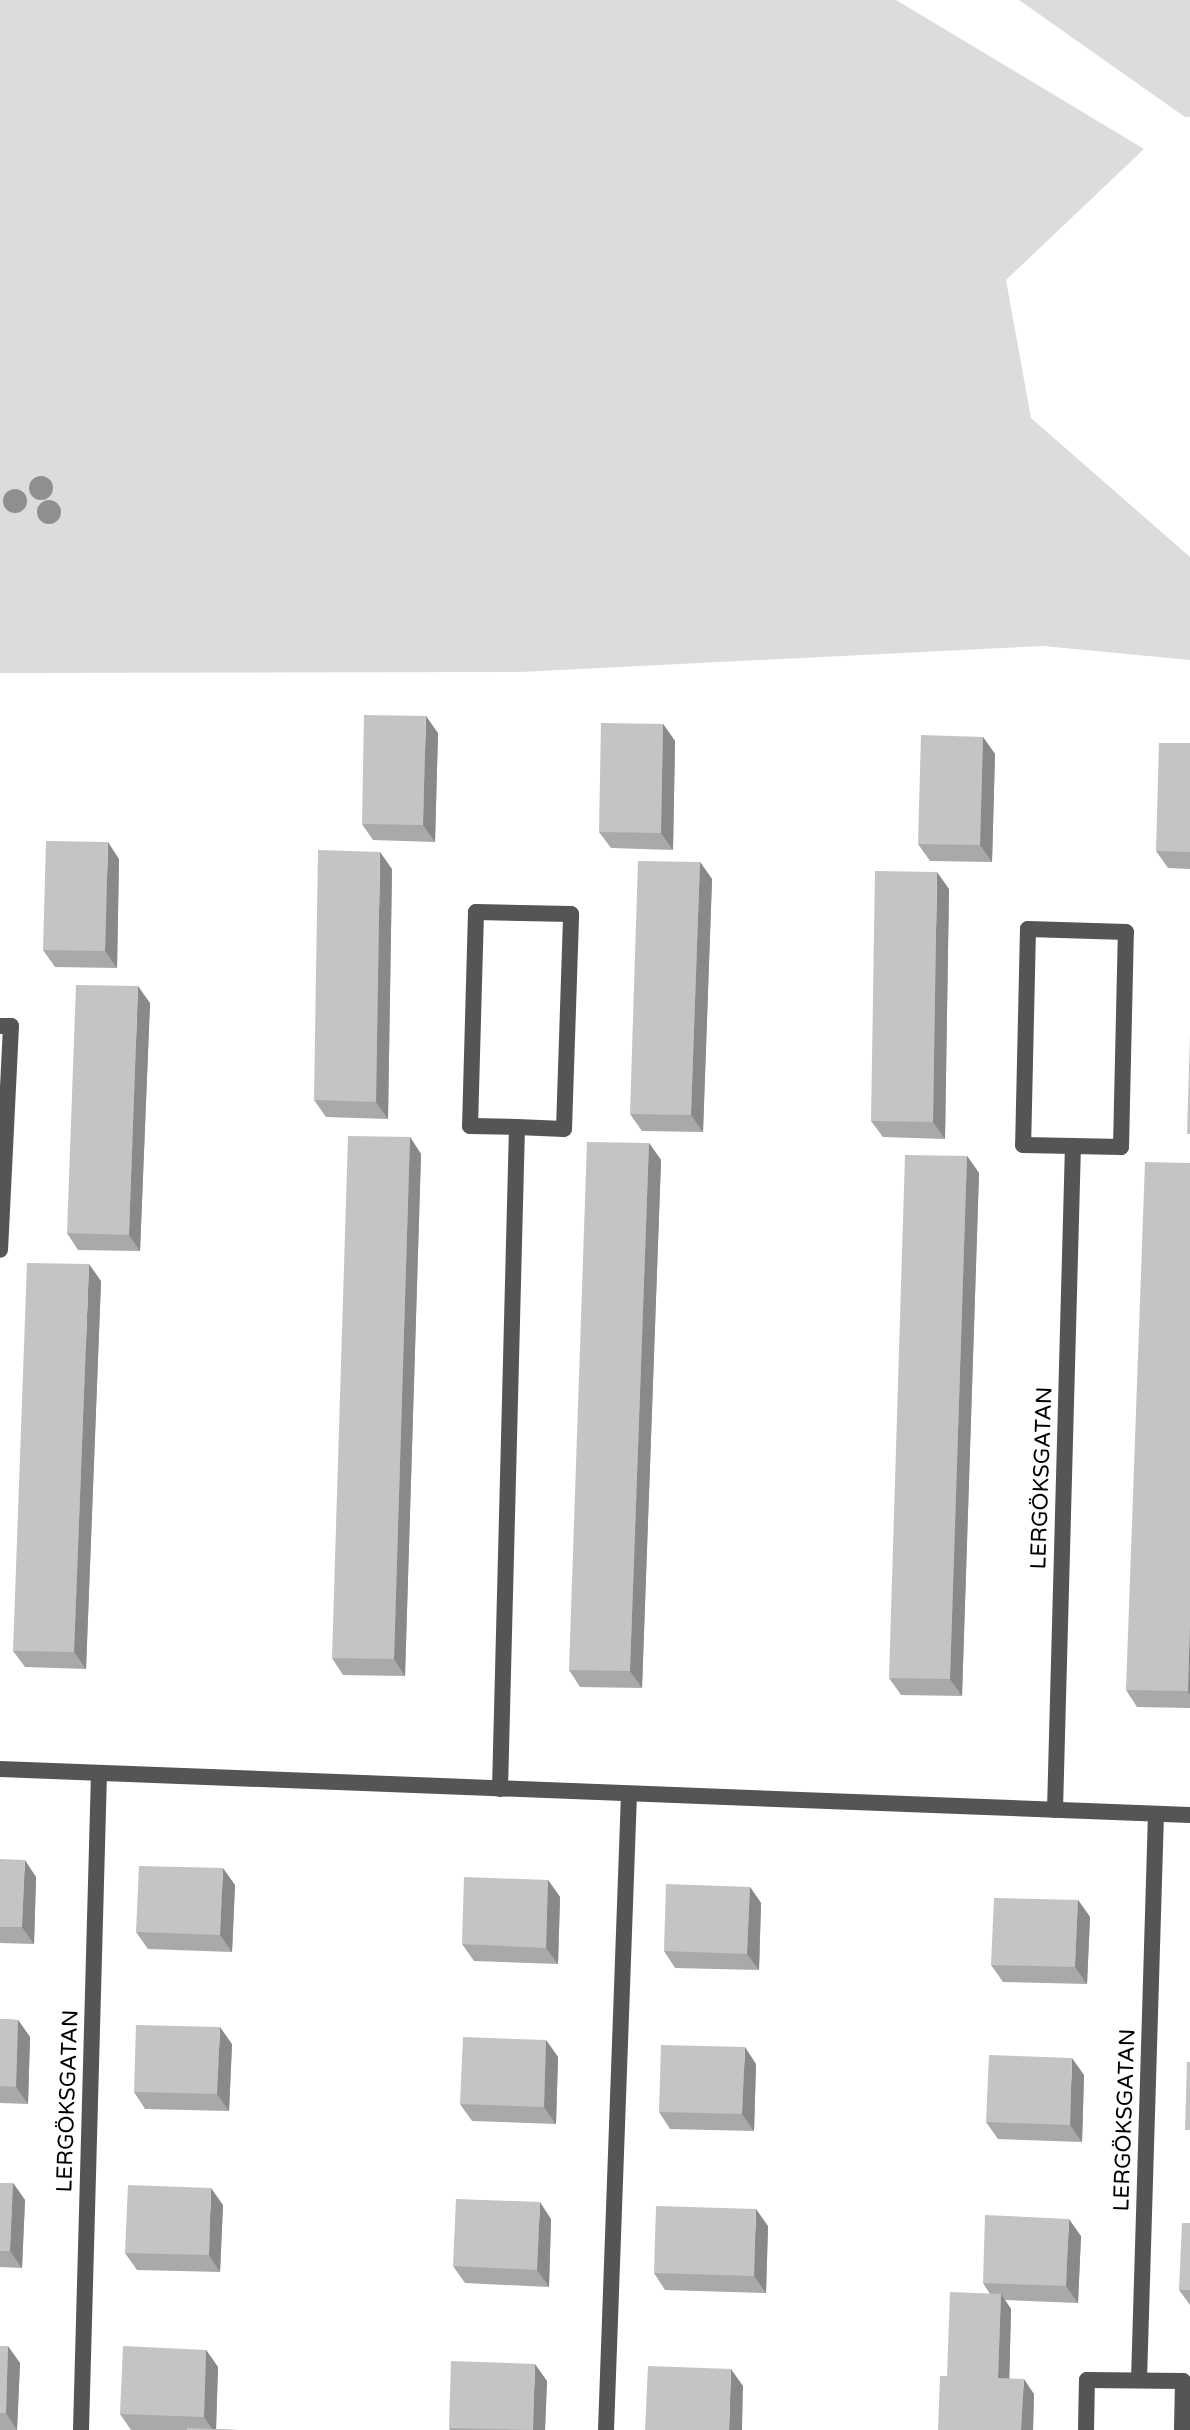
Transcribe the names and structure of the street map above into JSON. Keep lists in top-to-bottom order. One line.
{"streets":{"street":["LERGÖKSGATAN"]}}
